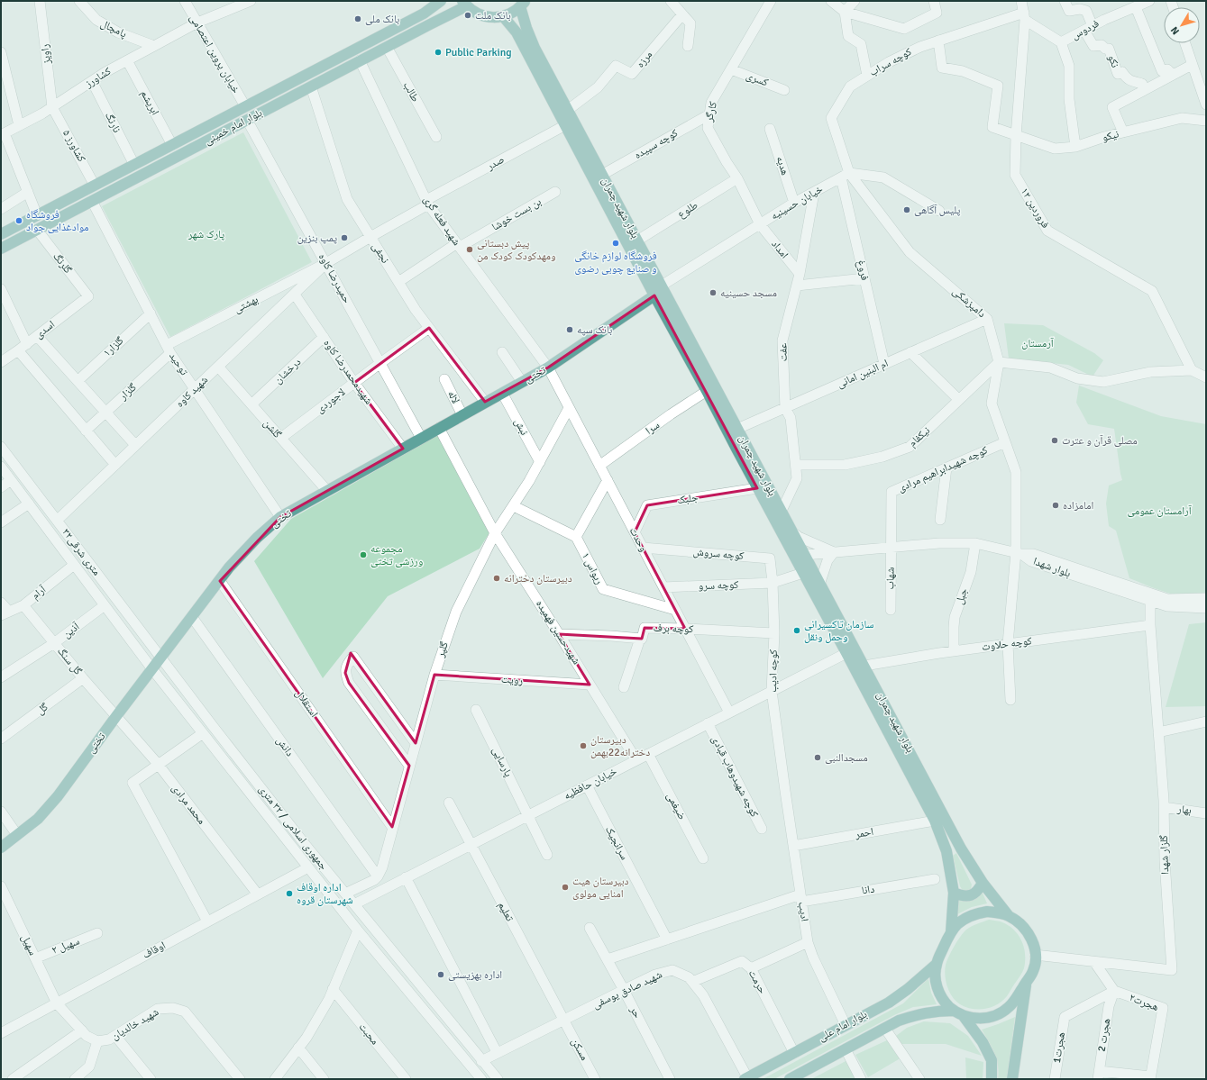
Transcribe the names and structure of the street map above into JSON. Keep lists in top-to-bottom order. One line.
{"streets":{"main road":["بلوار امام خمینی","بلوار شهید چمران","تختی","بلوار امام علی"],"street":["پامچال","فردوس","راویز","خیابان پروین اعتصامی","مرزه","نکو","کوچه سراب","کشاورز","کسری","طالب","ابریشم","کارگر","نارنگ","نیکو","کوچه سپیده","کشاورز ۵","صدر","هدیه","خیابان حسینیه","۱۲ فروردین","طلوع","بن بست خوشا","شهید فعله گری","امداد","نجفی","گلرنگ","فروغ","حمیدرضا کاوه","دامپزشکی","بهشتی","اسدی","گلزار۱","عفت","توحید","درخشان","شهیدمحمدرضا کاوه","ام البنین امانی","گلزار","شهید کاوه","لاله","لاجوردی","نبش","سرا","گلشن","نیکفام","کوچه شهیدابراهیم مرادی","جلبک","وحدت","متری شرقی۳۲","کوچه سروش","بلوار شهدا","ریواس ۱","شهاب","کوچه سرو","آرام","جبل","کوچه برف","آذین","شهیدحسین فهمیده","کوچه حلاوت","گلپر","گل سنگ","کوچه ادیب","رویت","استقلال","گل","دانش","پارسایی","کوچه شهیدوهاب قبادی","خیابان حافظیه","محمد مرادی","ضیغمی","بهار","جمهوری اسلامی / ۳۲ متری","احمر","سرانجیک","گلزار شهدا","دانا","تعلیم","ادیب","سهیل","سهیل ۲","اوقاف","حرمت","شهید صادق یوسفی","هجرت۲","حر","شهید خالدیان","محبت","هجرت 2","هجرت1","مسکن"]},"crossings":[["پامچال","کشاورز"],["فردوس","نکو"],["فردوس","کوچه سراب"],["فردوس","۱۲ فروردین"],["راویز","کشاورز"],["راویز","کشاورز ۵"],["خیابان پروین اعتصامی","کشاورز"],["خیابان پروین اعتصامی","بلوار امام خمینی"],["مرزه","بلوار شهید چمران"],["کوچه سراب","نیکو"],["کوچه سراب","خیابان حسینیه"],["کوچه سراب","۱۲ فروردین"],["کوچه سراب","فروغ"],["کوچه سراب","دامپزشکی"],["کشاورز","ابریشم"],["کشاورز","نارنگ"],["کشاورز","کشاورز ۵"],["کسری","کارگر"],["طالب","بلوار امام خمینی"],["ابریشم","بلوار امام خمینی"],["کارگر","کوچه سپیده"],["کارگر","خیابان حسینیه"],["کارگر","طلوع"],["کارگر","امداد"],["نارنگ","بلوار امام خمینی"],["بلوار امام خمینی","کشاورز ۵"],["بلوار امام خمینی","شهید فعله گری"],["بلوار امام خمینی","نجفی"],["بلوار امام خمینی","گلرنگ"],["بلوار امام خمینی","حمیدرضا کاوه"],["بلوار امام خمینی","توحید"],["نیکو","۱۲ فروردین"],["کوچه سپیده","بلوار شهید چمران"],["صدر","بلوار شهید چمران"],["صدر","شهید فعله گری"],["صدر","نجفی"],["صدر","حمیدرضا کاوه"],["صدر","بهشتی"],["صدر","شهید کاوه"],["هدیه","خیابان حسینیه"],["خیابان حسینیه","بلوار شهید چمران"],["خیابان حسینیه","امداد"],["خیابان حسینیه","فروغ"],["خیابان حسینیه","دامپزشکی"],["خیابان حسینیه","عفت"],["خیابان حسینیه","تختی"],["بلوار شهید چمران","طلوع"],["بلوار شهید چمران","عفت"],["بلوار شهید چمران","ام البنین امانی"],["بلوار شهید چمران","تختی"],["بلوار شهید چمران","سرا"],["بلوار شهید چمران","جلبک"],["بلوار شهید چمران","کوچه حلاوت"],["بلوار شهید چمران","خیابان حافظیه"],["بلوار شهید چمران","احمر"],["بلوار شهید چمران","گلزار شهدا"],["بلوار شهید چمران","بلوار امام علی"],["بن بست خوشا","شهید فعله گری"],["بن بست خوشا","نجفی"],["شهید فعله گری","تختی"],["شهید فعله گری","وحدت"],["امداد","عفت"],["نجفی","تختی"],["نجفی","لاجوردی"],["گلرنگ","اسدی"],["فروغ","دامپزشکی"],["فروغ","ام البنین امانی"],["حمیدرضا کاوه","بهشتی"],["حمیدرضا کاوه","تختی"],["حمیدرضا کاوه","شهید کاوه"],["حمیدرضا کاوه","لاجوردی"],["دامپزشکی","ام البنین امانی"],["دامپزشکی","نیکفام"],["دامپزشکی","کوچه شهیدابراهیم مرادی"],["دامپزشکی","بلوار شهدا"],["دامپزشکی","کوچه حلاوت"],["بهشتی","توحید"],["بهشتی","گلزار"],["بهشتی","شهید کاوه"],["گلزار۱","توحید"],["عفت","ام البنین امانی"],["عفت","نیکفام"],["توحید","تختی"],["توحید","گلزار"],["توحید","شهید کاوه"],["درخشان","شهیدمحمدرضا کاوه"],["درخشان","گلشن"],["شهیدمحمدرضا کاوه","تختی"],["شهیدمحمدرضا کاوه","شهید کاوه"],["شهیدمحمدرضا کاوه","لاجوردی"],["تختی","لاله"],["تختی","نبش"],["تختی","گلشن"],["تختی","وحدت"],["تختی","متری شرقی۳۲"],["تختی","شهیدحسین فهمیده"],["تختی","گل سنگ"],["تختی","استقلال"],["تختی","دانش"],["تختی","محمد مرادی"],["تختی","جمهوری اسلامی / ۳۲ متری"],["شهید کاوه","گلشن"],["شهید کاوه","متری شرقی۳۲"],["لاجوردی","گلشن"],["نبش","گلپر"],["سرا","وحدت"],["کوچه شهیدابراهیم مرادی","شهاب"],["جلبک","وحدت"],["وحدت","کوچه سروش"],["وحدت","ریواس ۱"],["وحدت","کوچه سرو"],["وحدت","کوچه برف"],["وحدت","گلپر"],["وحدت","خیابان حافظیه"],["متری شرقی۳۲","آرام"],["متری شرقی۳۲","آذین"],["متری شرقی۳۲","جمهوری اسلامی / ۳۲ متری"],["کوچه سروش","کوچه سرو"],["کوچه سروش","کوچه ادیب"],["بلوار شهدا","گلزار شهدا"],["کوچه سرو","کوچه ادیب"],["آرام","گل سنگ"],["جبل","کوچه حلاوت"],["کوچه برف","شهیدحسین فهمیده"],["کوچه برف","کوچه ادیب"],["آذین","گل سنگ"],["شهیدحسین فهمیده","گلپر"],["شهیدحسین فهمیده","رویت"],["شهیدحسین فهمیده","خیابان حافظیه"],["کوچه حلاوت","گلزار شهدا"],["گلپر","رویت"],["گلپر","استقلال"],["گلپر","دانش"],["گل سنگ","گل"],["گل سنگ","محمد مرادی"],["کوچه ادیب","خیابان حافظیه"],["کوچه ادیب","ادیب"],["پارسایی","خیابان حافظیه"],["کوچه شهیدوهاب قبادی","خیابان حافظیه"],["خیابان حافظیه","ضیغمی"],["خیابان حافظیه","جمهوری اسلامی / ۳۲ متری"],["خیابان حافظیه","سرانجیک"],["خیابان حافظیه","تعلیم"],["محمد مرادی","اوقاف"],["بهار","گلزار شهدا"],["جمهوری اسلامی / ۳۲ متری","اوقاف"],["جمهوری اسلامی / ۳۲ متری","شهید صادق یوسفی"],["احمر","ادیب"],["سرانجیک","دانا"],["گلزار شهدا","بلوار امام علی"],["دانا","ادیب"],["دانا","حر"],["تعلیم","شهید صادق یوسفی"],["تعلیم","مسکن"],["ادیب","بلوار امام علی"],["سهیل","سهیل ۲"],["سهیل","اوقاف"],["سهیل","شهید خالدیان"],["اوقاف","شهید خالدیان"],["حرمت","شهید صادق یوسفی"],["حرمت","بلوار امام علی"],["شهید صادق یوسفی","حر"],["شهید صادق یوسفی","بلوار امام علی"],["شهید صادق یوسفی","مسکن"],["هجرت۲","هجرت 2"],["هجرت۲","هجرت1"],["هجرت 2","هجرت1"]],"parks":["پارک شهر","آرمستان","آرامستان عمومی"],"places":["بانک ملت","بانک ملی","Public Parking","پلیس آگاهی","فروشگاه موادغذایی جواد","پمپ بنزین","فروشگاه لوازم خانگی و صنایع چوبی رضوی","پیش دبستانی ومهدکودک کودک من","مسجد حسینیه","بانک سپه","مصلی قرآن و عترت","امامزاده","مجموعه ورزشی تختی","دبیرستان دخترانه","سازمان تاکسیرانی وحمل ونقل","دبیرستان دخترانه22بهمن","مسجدالنبی","دبیرستان هیت امنایی مولوی","اداره اوقاف شهرستان قروه","اداره بهزیستی"],"north":"bottom left"}
